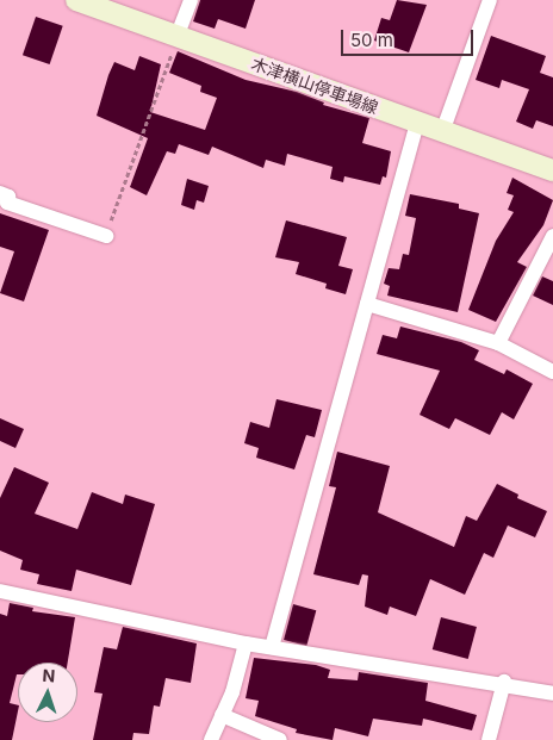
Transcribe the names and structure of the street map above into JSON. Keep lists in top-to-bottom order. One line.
{"streets":{"main road":["木津横山停車場線"]},"scale_bar":"50 m","north":"top"}
